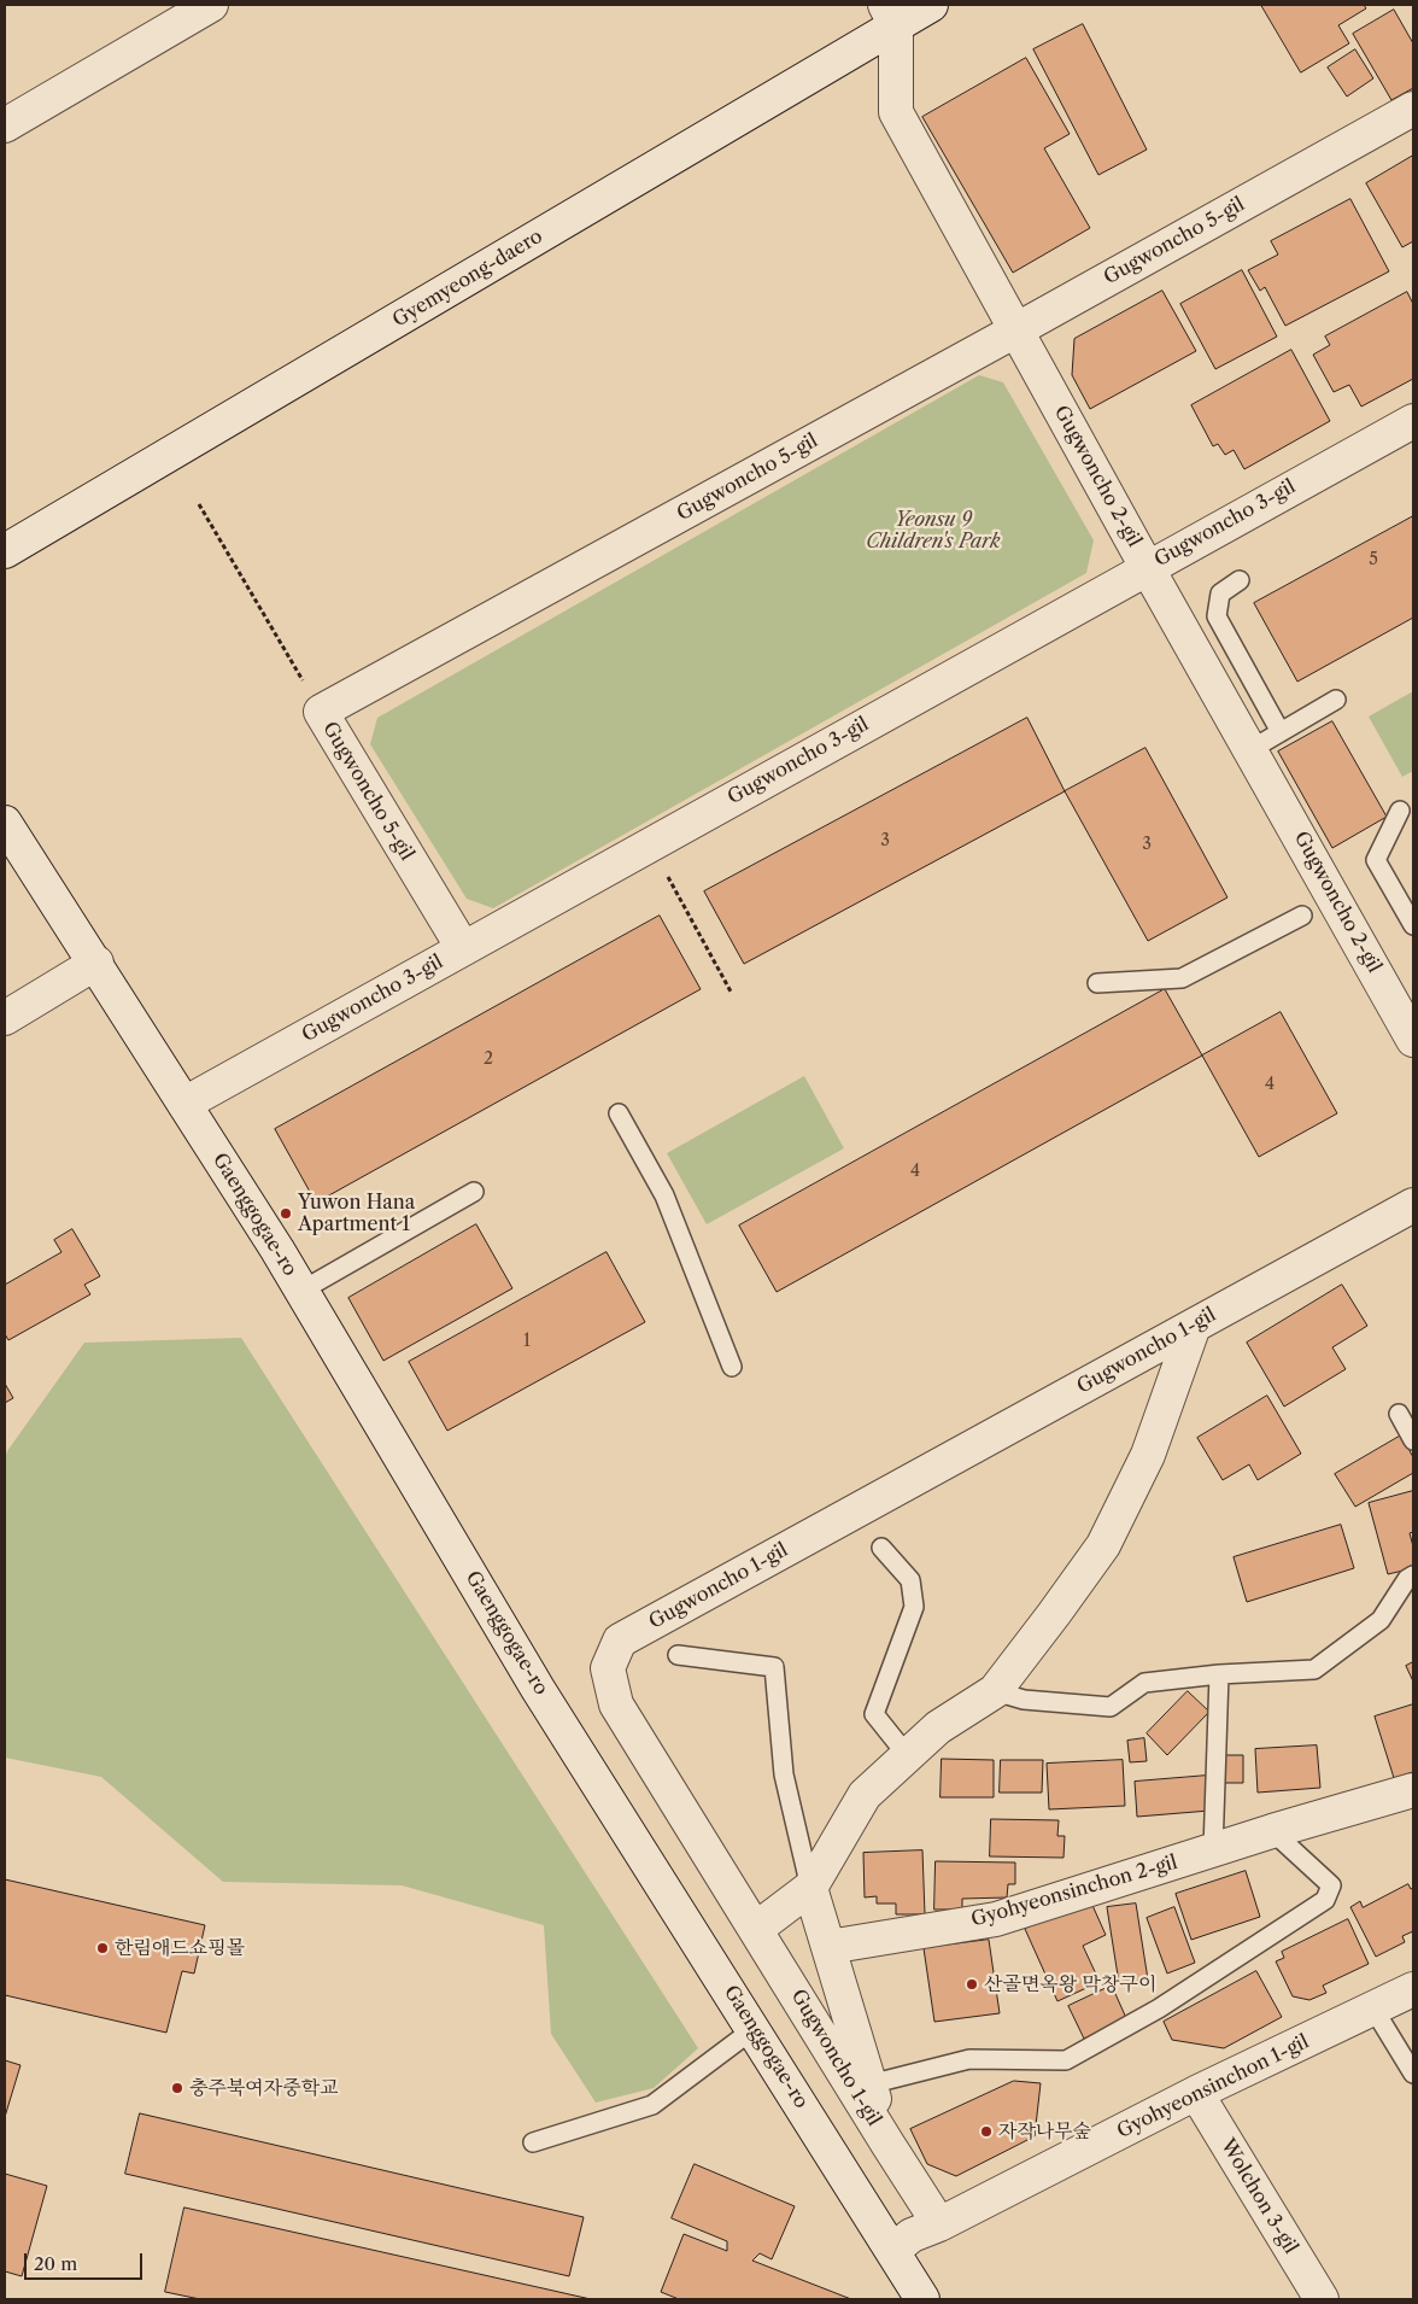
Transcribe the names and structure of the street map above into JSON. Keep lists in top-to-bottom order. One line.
{"streets":{"street":["Gugwoncho 5-gil","Gyemyeong-daero","Gugwoncho 2-gil","Gugwoncho 3-gil","Gaenggogae-ro","Gugwoncho 1-gil","Gyohyeonsinchon 2-gil","Gyohyeonsinchon 1-gil","Wolchon 3-gil"]},"crossings":[["Gugwoncho 5-gil","Gugwoncho 2-gil"],["Gugwoncho 5-gil","Gugwoncho 3-gil"],["Gyemyeong-daero","Gugwoncho 2-gil"],["Gugwoncho 2-gil","Gugwoncho 3-gil"],["Gugwoncho 3-gil","Gaenggogae-ro"],["Gaenggogae-ro","Gyohyeonsinchon 1-gil"],["Gugwoncho 1-gil","Gyohyeonsinchon 1-gil"],["Gyohyeonsinchon 1-gil","Wolchon 3-gil"]],"parks":["Yeonsu 9 Children's Park"],"places":["Yuwon Hana Apartment 1","한림애드쇼핑몰","산골면옥왕 막창구이","충주북여자중학교","자작나무숲"],"house_numbers":["5","3","3","2","4","4","1"],"scale_bar":"20 m"}
